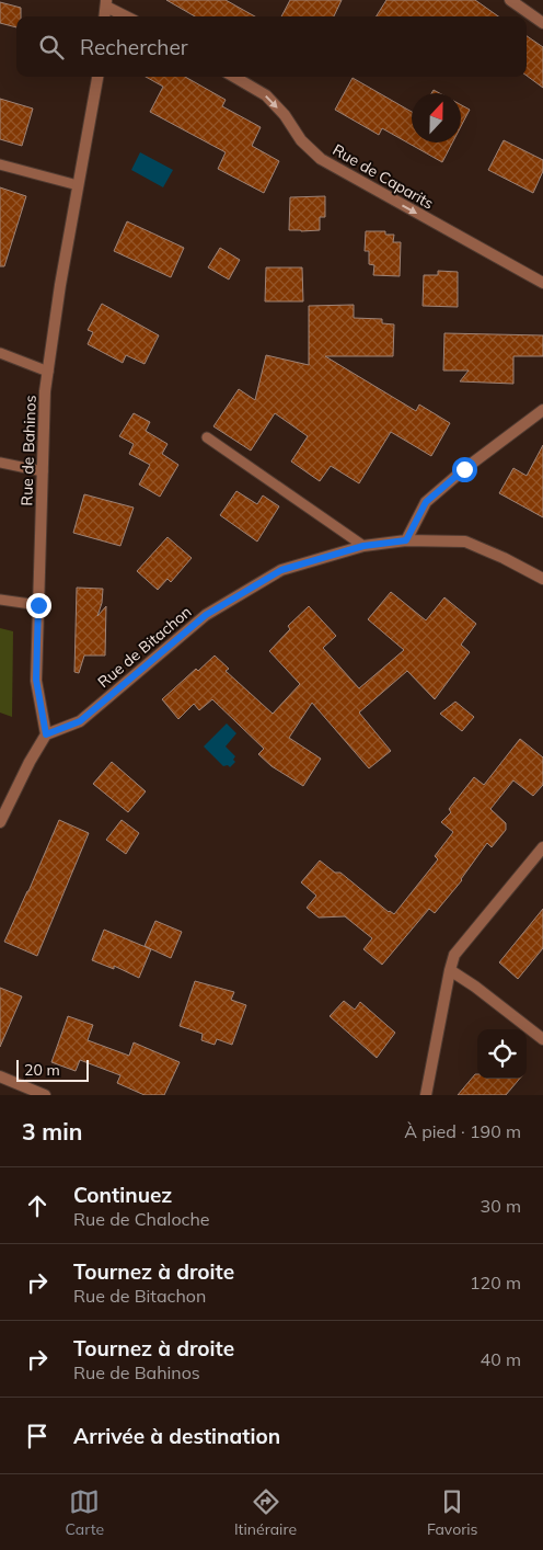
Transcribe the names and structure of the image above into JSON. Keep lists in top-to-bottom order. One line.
{"streets":{"street":["Rue de Caparits","Rue de Bahinos","Rue de Bitachon"]},"crossings":[["Rue de Bahinos","Rue de Bitachon"]],"one_way":["Rue de Caparits"],"scale_bar":"20 m","north":"top","page":{"search":"Rechercher","scale":"20 m","heading":["3 min","À pied · 190 m"],"list":[["Continuez","Rue de Chaloche","30 m"],["Tournez à droite","Rue de Bitachon","120 m"],["Tournez à droite","Rue de Bahinos","40 m"],"Arrivée à destination"],"nav":["Carte","Itinéraire","Favoris"]}}
